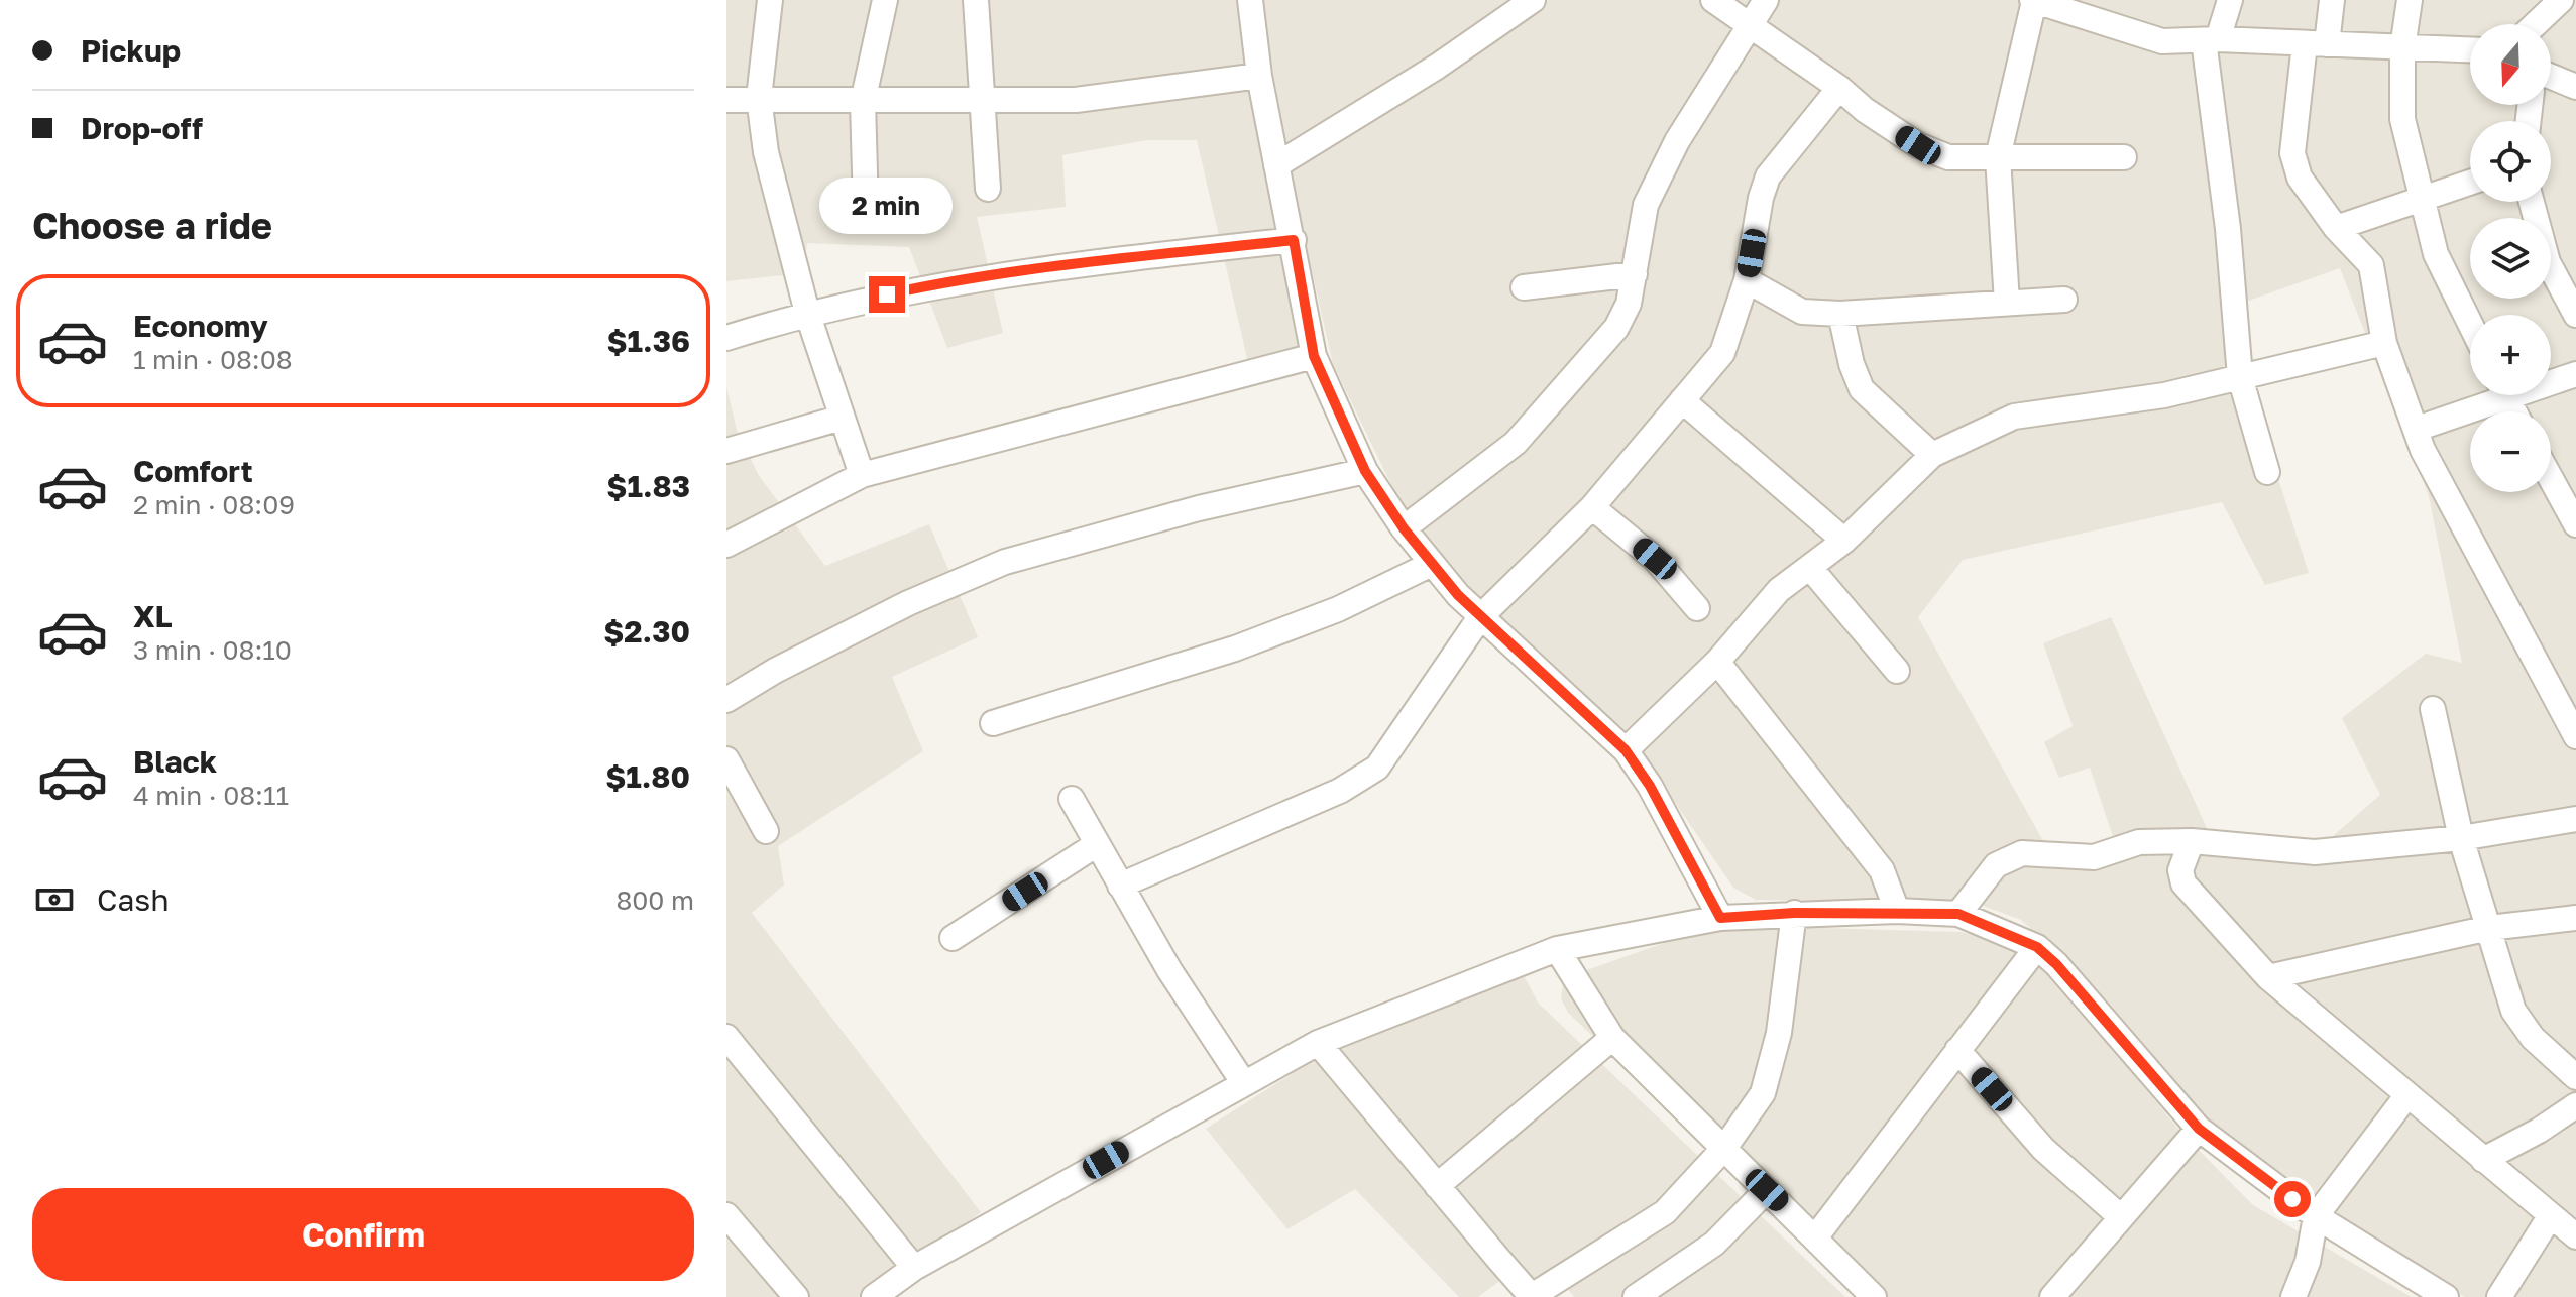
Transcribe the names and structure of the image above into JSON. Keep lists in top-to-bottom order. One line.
{"north":"bottom","page":{"banner":["Pickup","Drop-off"],"map_buttons":["+","−"],"heading":"Choose a ride","bubble":"2 min","list":[{"name":"Economy","note":"1 min · 08:08","value":"$1.36"},{"name":"Comfort","note":"2 min · 08:09","value":"$1.83"},{"name":"XL","note":"3 min · 08:10","value":"$2.30"},{"name":"Black","note":"4 min · 08:11","value":"$1.80"}],"pay":["Cash","800 m"],"buttons":"Confirm"}}
